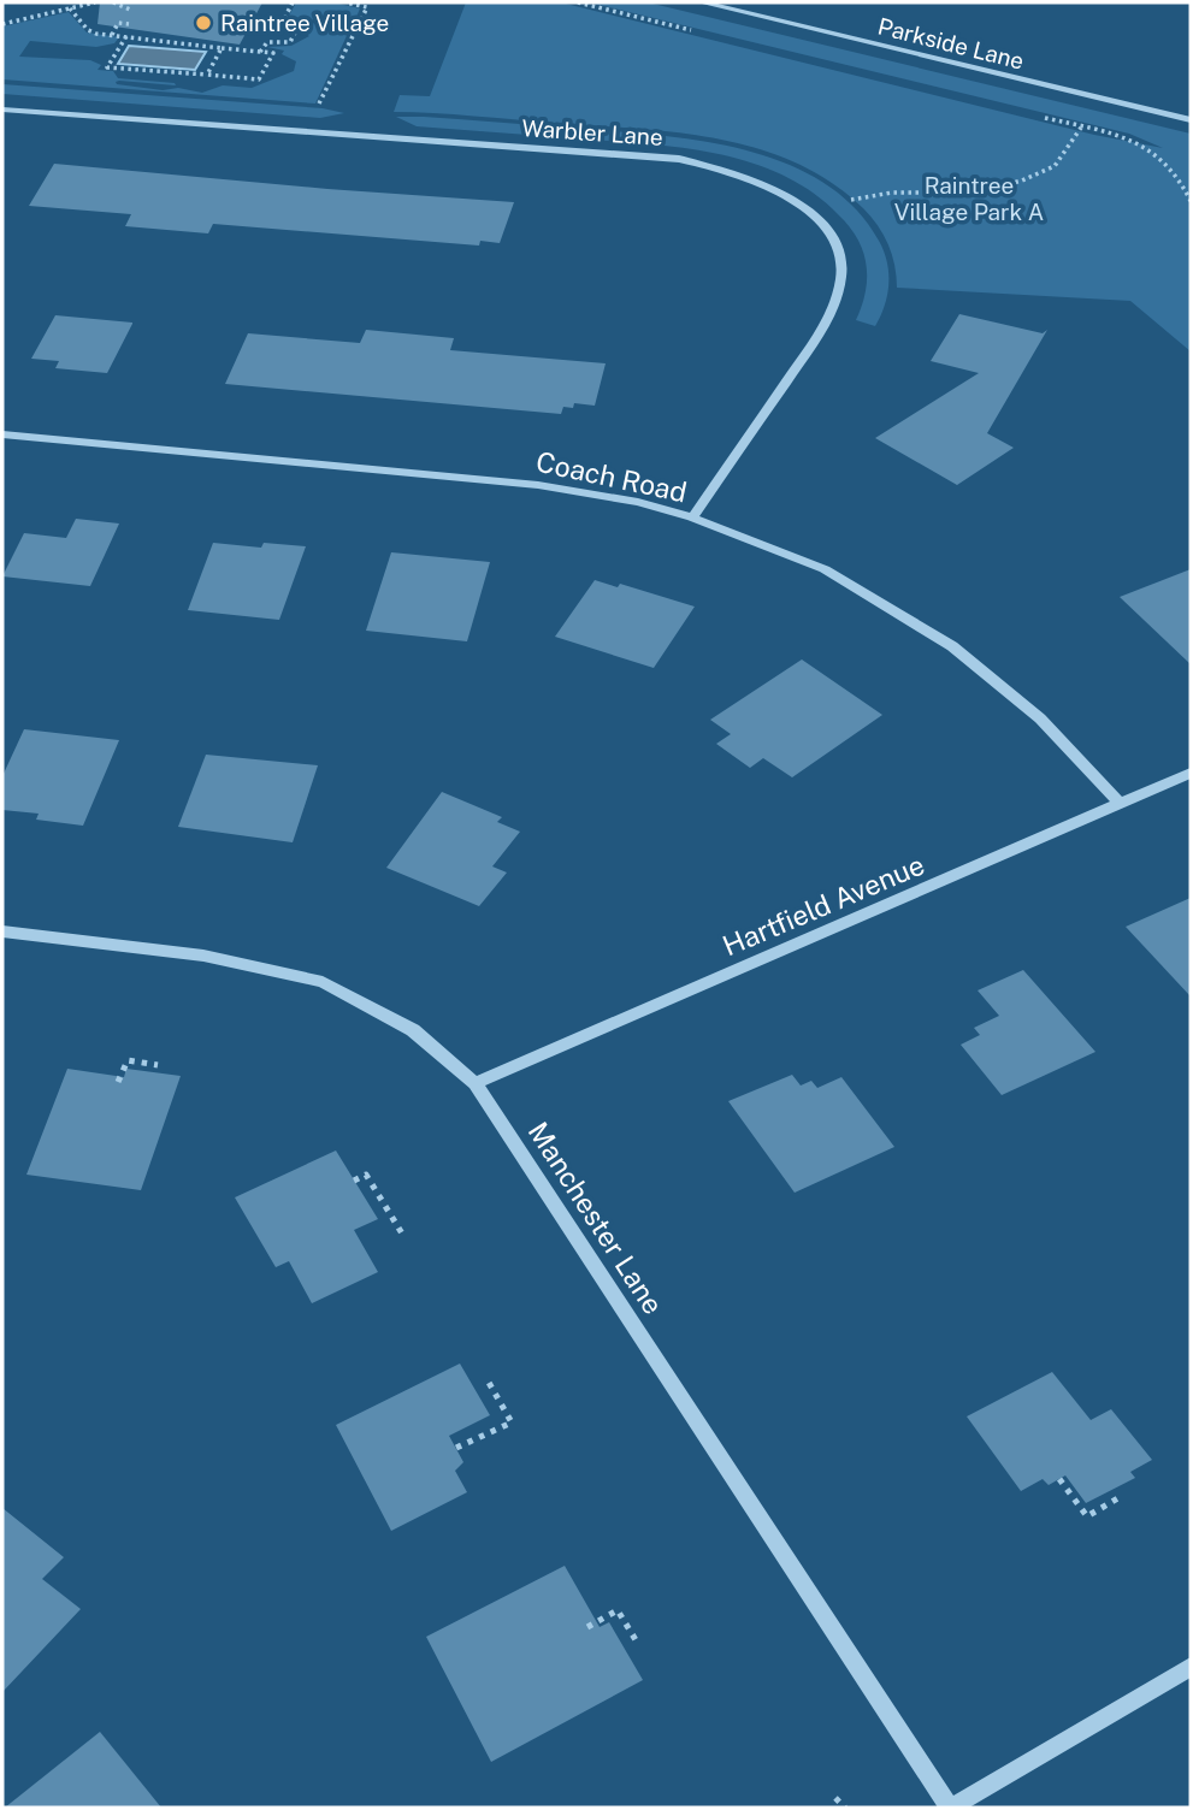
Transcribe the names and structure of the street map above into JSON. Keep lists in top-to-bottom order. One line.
{"streets":{"street":["Parkside Lane","Warbler Lane","Coach Road","Hartfield Avenue","Manchester Lane"]},"crossings":[["Warbler Lane","Coach Road"],["Coach Road","Hartfield Avenue"],["Hartfield Avenue","Manchester Lane"]],"parks":["Raintree Village Park A"],"places":["Raintree Village"]}
